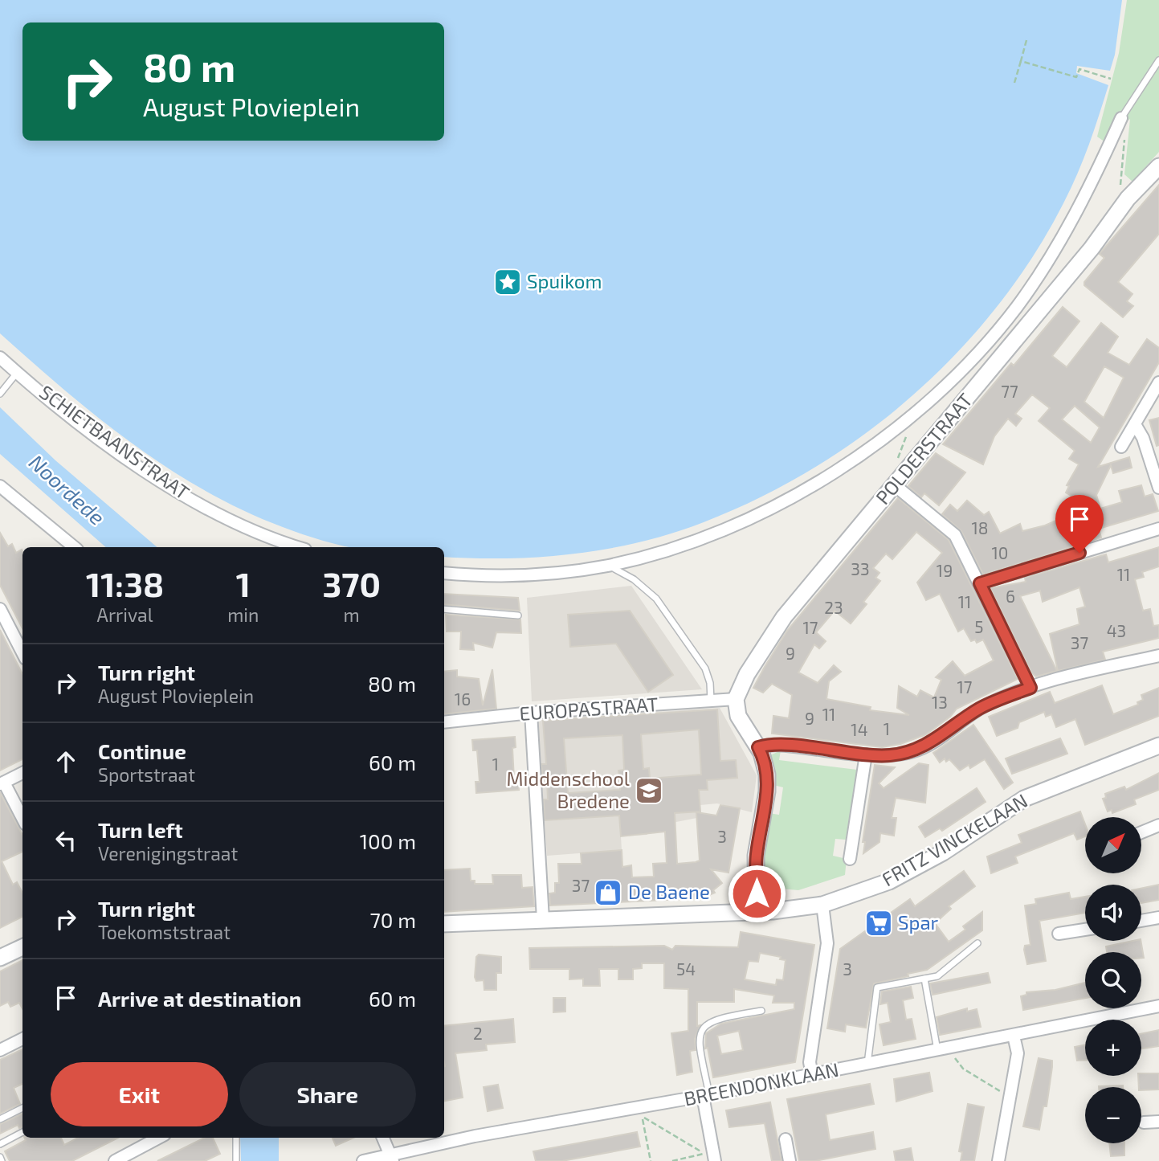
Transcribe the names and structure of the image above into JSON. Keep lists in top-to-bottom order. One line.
{"streets":{"street":["SCHIETBAANSTRAAT","POLDERSTRAAT","EUROPASTRAAT","FRITZ VINCKELAAN","BREENDONKLAAN"]},"crossings":[["POLDERSTRAAT","EUROPASTRAAT"]],"water":["Noordede"],"places":{"place":["Spuikom"],"school or university":["Middenschool Bredene"],"shop":["De Baene"],"supermarket":["Spar"]},"house_numbers":["77","18","10","33","19","11","6","11","23","5","17","43","37","9","17","16","13","11","9","1","14","1","3","37","54","3","2"],"north":"top right","page":{"turn":["80 m","August Plovieplein"],"eta":["11:38","Arrival","1","min","370","m"],"list":[{"name":"Turn right","note":"August Plovieplein","value":"80 m"},{"name":"Continue","note":"Sportstraat","value":"60 m"},{"name":"Turn left","note":"Verenigingstraat","value":"100 m"},{"name":"Turn right","note":"Toekomststraat","value":"70 m"},{"name":"Arrive at destination","value":"60 m"}],"map_buttons":["+","−"],"buttons":["Exit","Share"]}}
